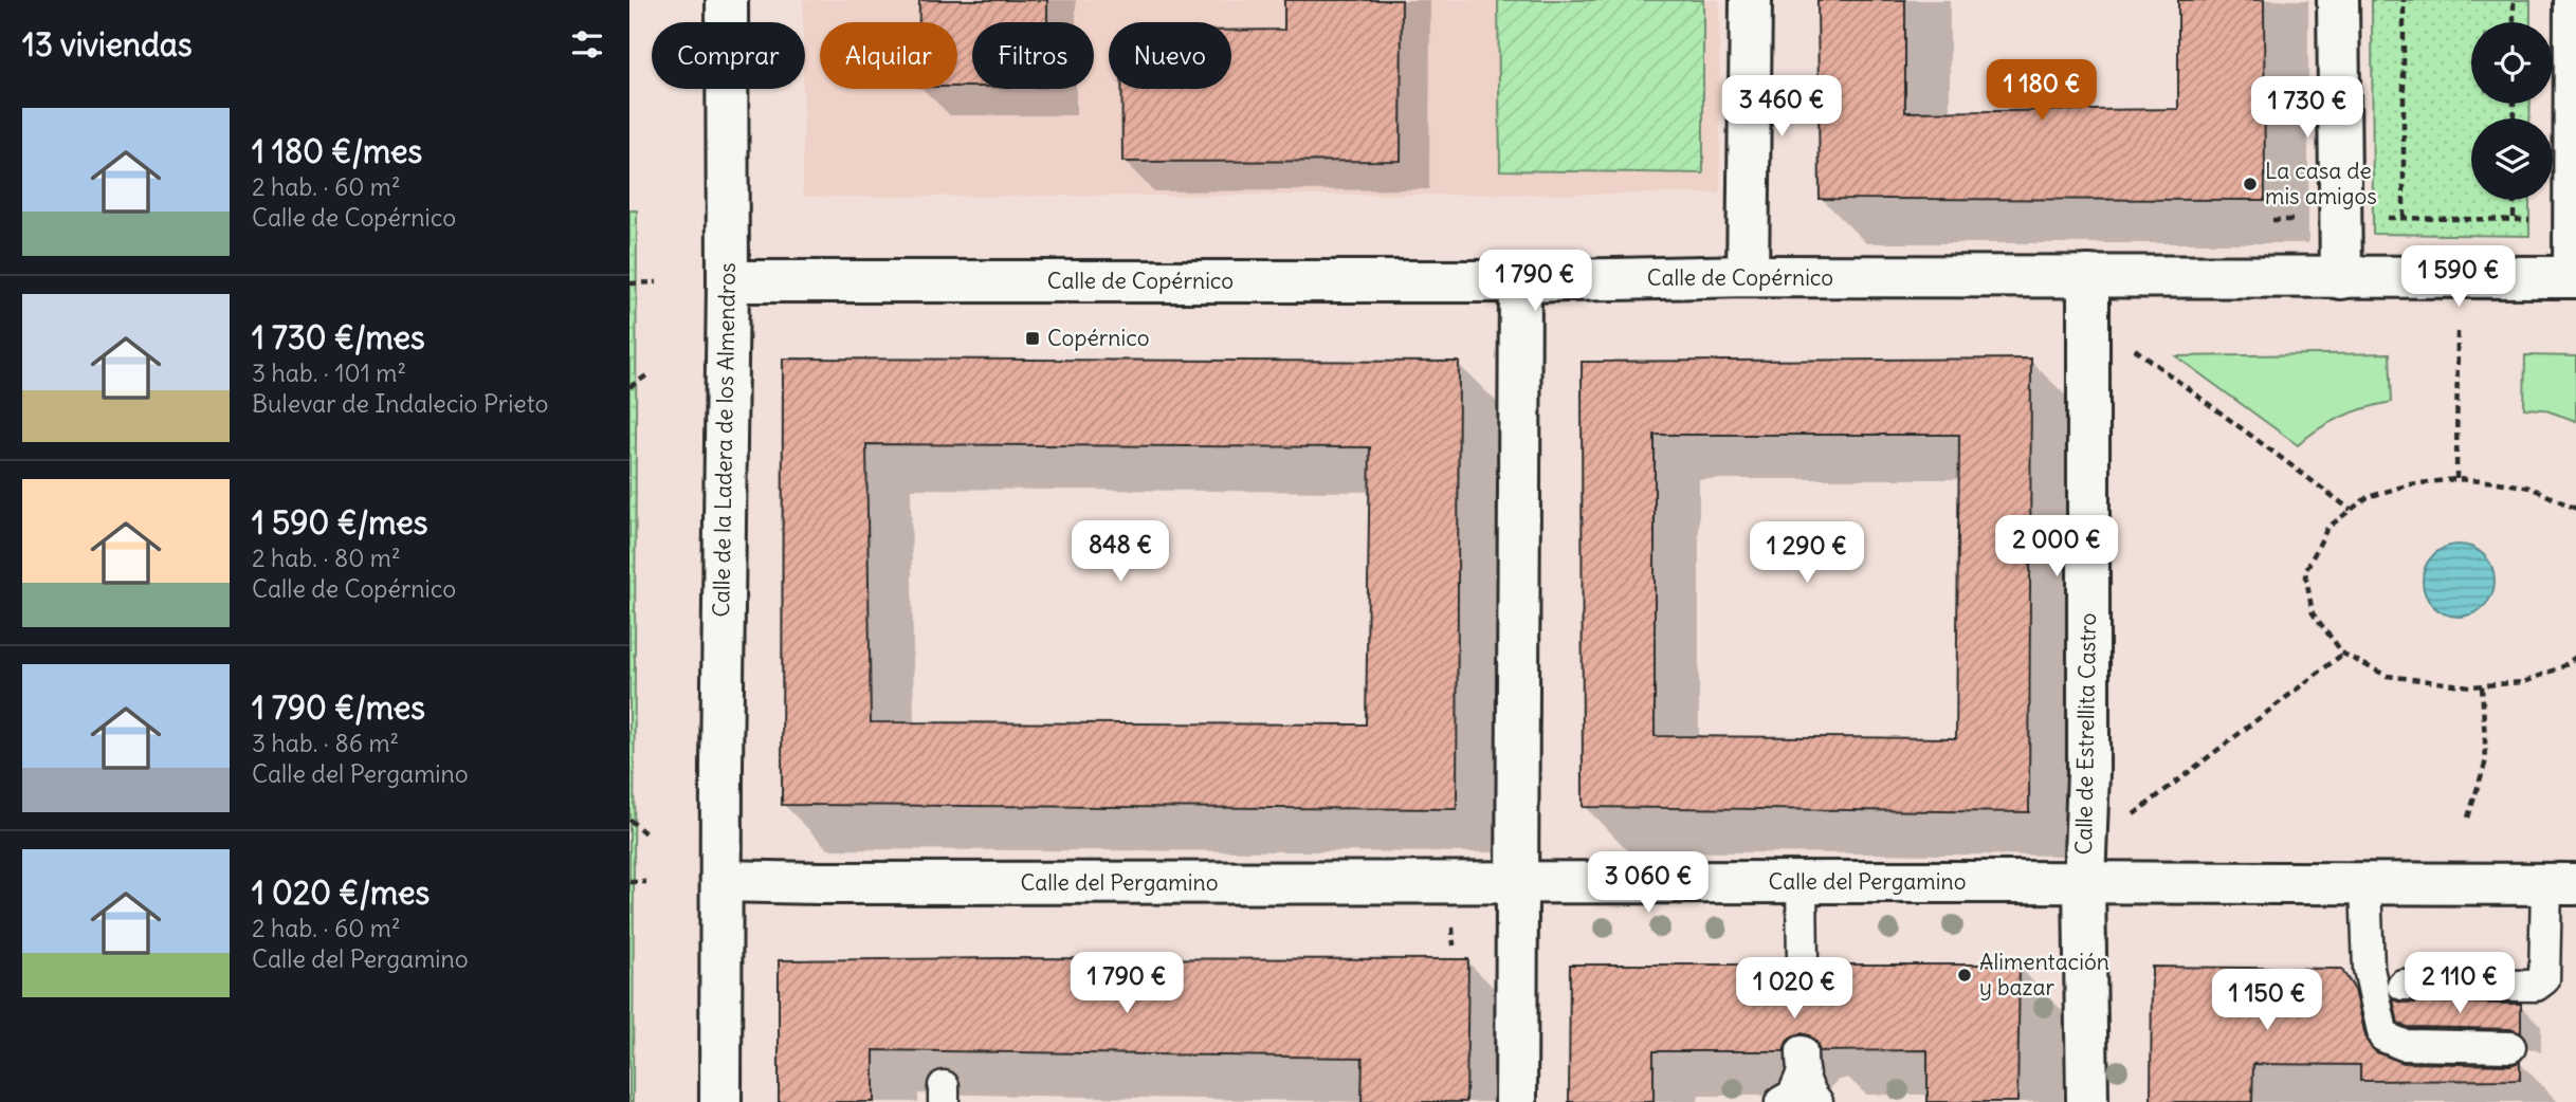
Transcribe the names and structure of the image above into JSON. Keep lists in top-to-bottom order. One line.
{"streets":{"street":["Calle de Copérnico","Calle de la Ladera de los Almendros","Calle de Estrellita Castro","Calle del Pergamino"]},"crossings":[["Calle de Copérnico","Calle de la Ladera de los Almendros"],["Calle de Copérnico","Calle de Estrellita Castro"],["Calle de la Ladera de los Almendros","Calle del Pergamino"],["Calle de Estrellita Castro","Calle del Pergamino"]],"places":{"other":["La casa de mis amigos","Alimentación y bazar"],"transit":["Copérnico"]},"page":{"heading":"13 viviendas","chip":["Comprar","Alquilar","Filtros","Nuevo"],"price":["1 180 €","3 460 €","1 730 €","1 590 €","1 790 €","2 000 €","848 €","1 290 €","3 060 €","1 790 €","2 110 €","1 020 €","1 150 €"],"list":[{"name":"1 180 €/mes","note":"2 hab. · 60 m² · Calle de Copérnico"},{"name":"1 730 €/mes","note":"3 hab. · 101 m² · Bulevar de Indalecio Prieto"},{"name":"1 590 €/mes","note":"2 hab. · 80 m² · Calle de Copérnico"},{"name":"1 790 €/mes","note":"3 hab. · 86 m² · Calle del Pergamino"},{"name":"1 020 €/mes","note":"2 hab. · 60 m² · Calle del Pergamino"}]}}
